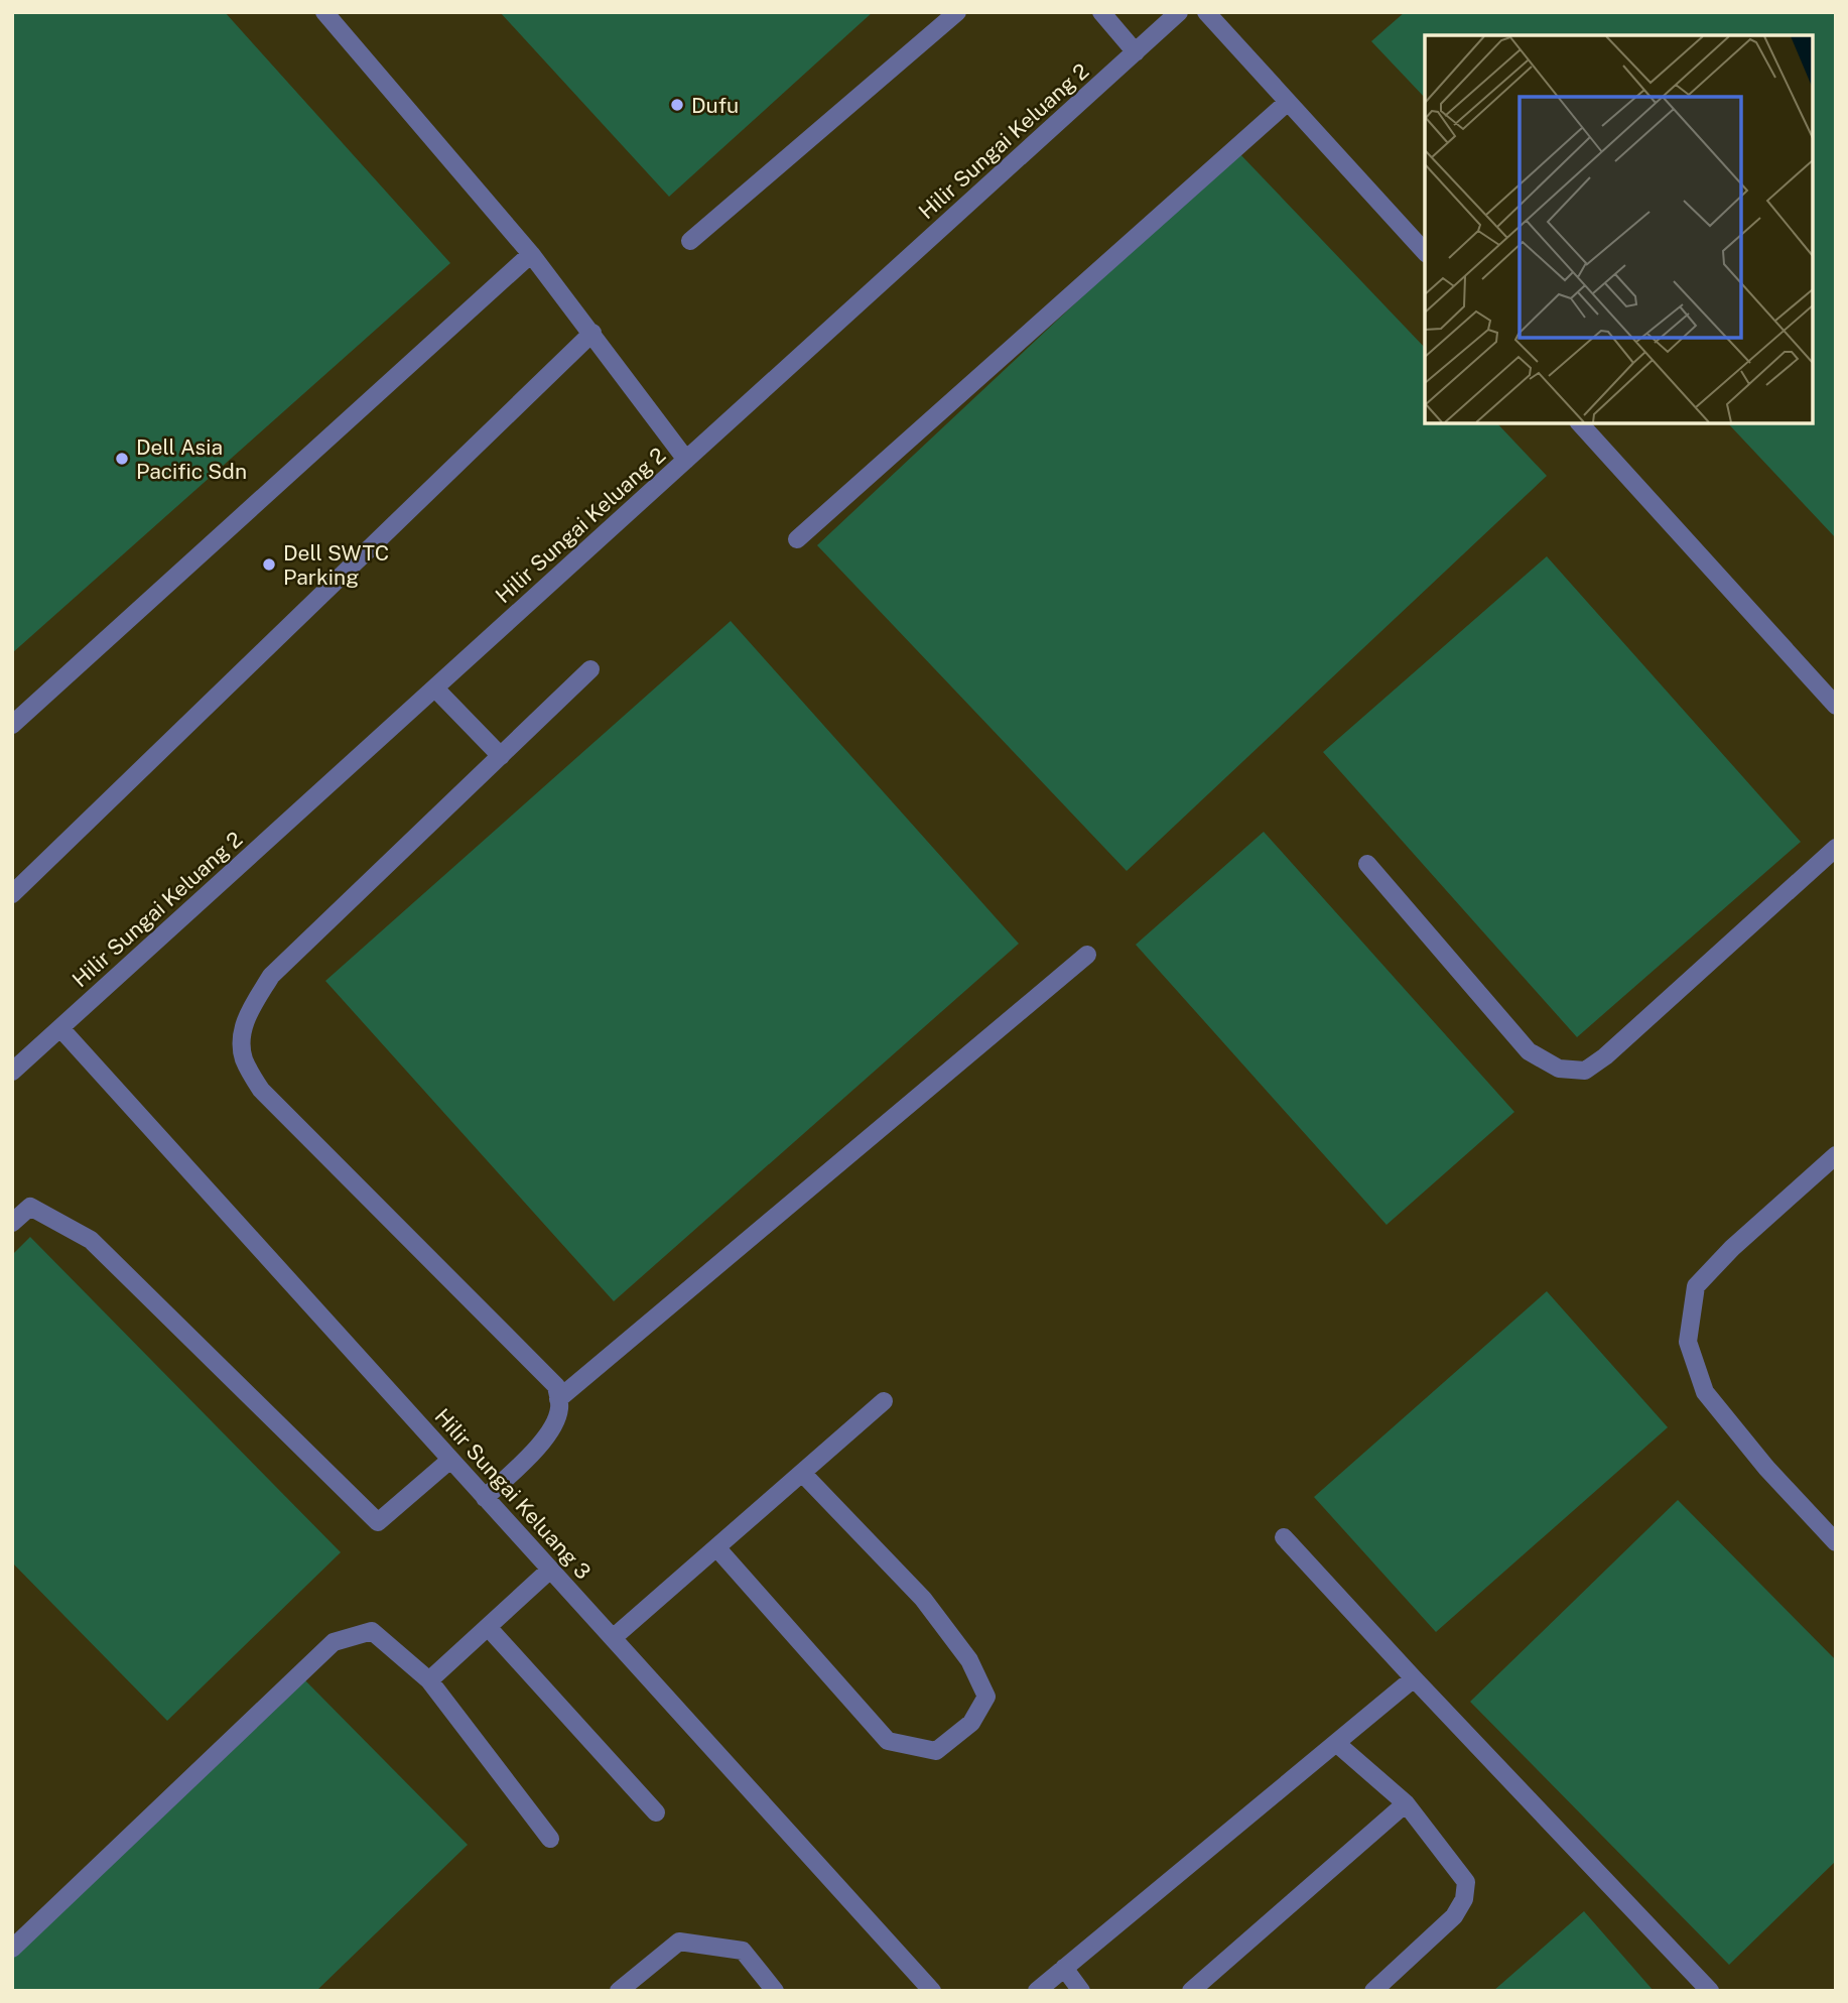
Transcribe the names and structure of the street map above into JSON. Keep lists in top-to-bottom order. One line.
{"streets":{"street":["Hilir Sungai Keluang 2","Hilir Sungai Keluang 3"]},"crossings":[["Hilir Sungai Keluang 2","Hilir Sungai Keluang 3"]],"places":["Dufu","Dell Asia Pacific Sdn","Dell SWTC Parking"]}
